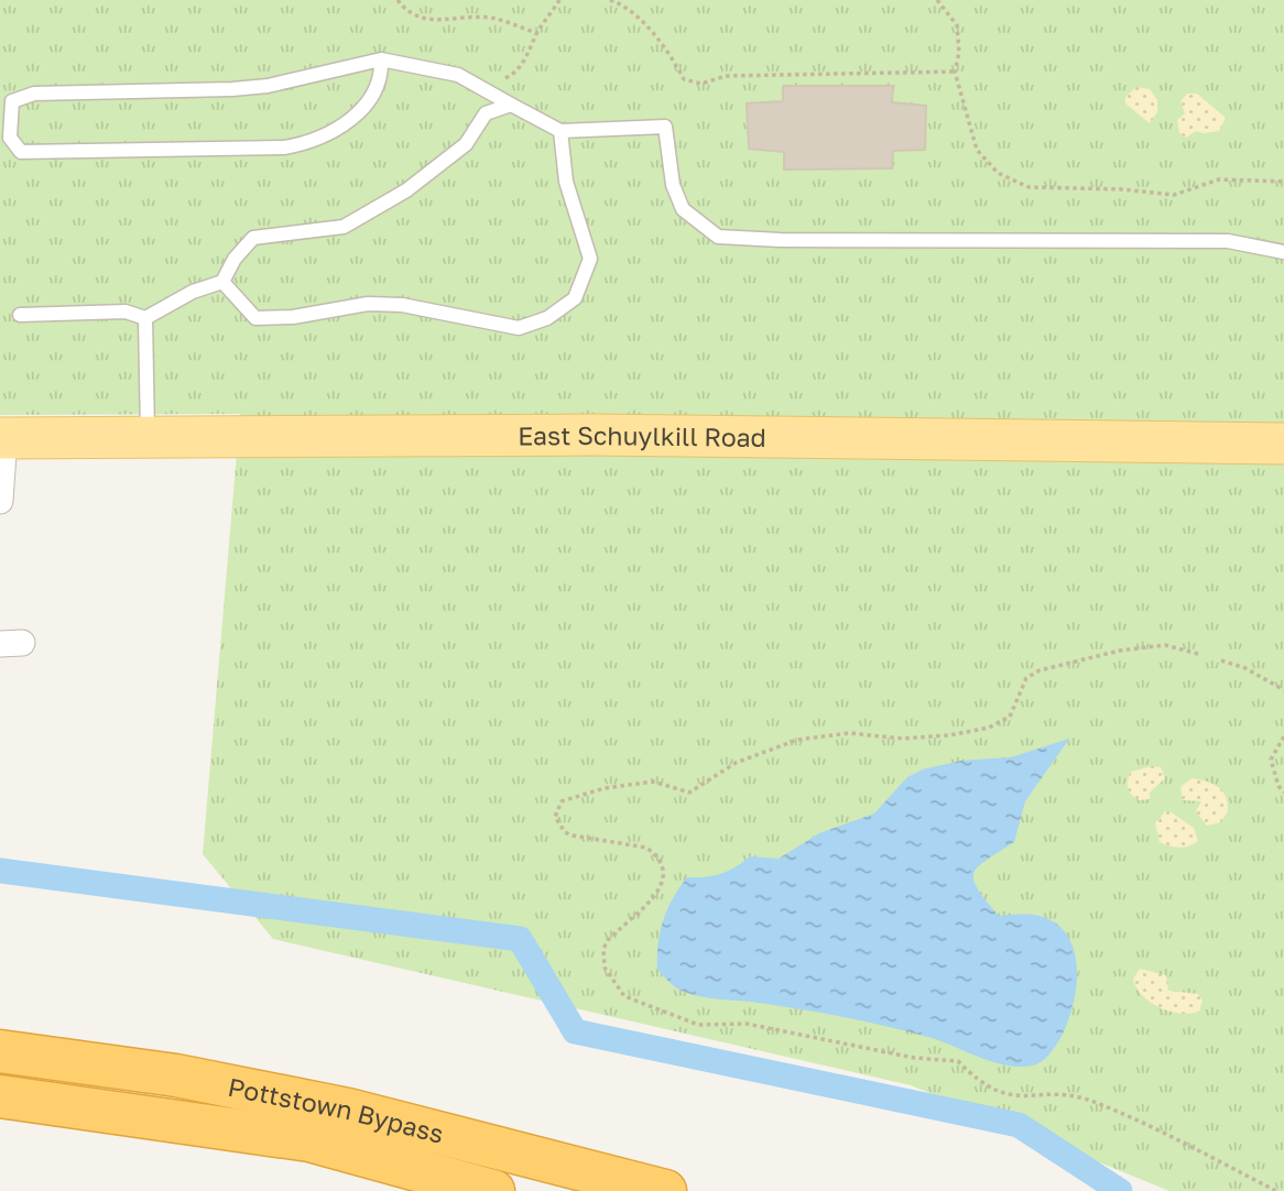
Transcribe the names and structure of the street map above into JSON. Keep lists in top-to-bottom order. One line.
{"streets":{"highway":["Pottstown Bypass"],"main road":["East Schuylkill Road"]}}
